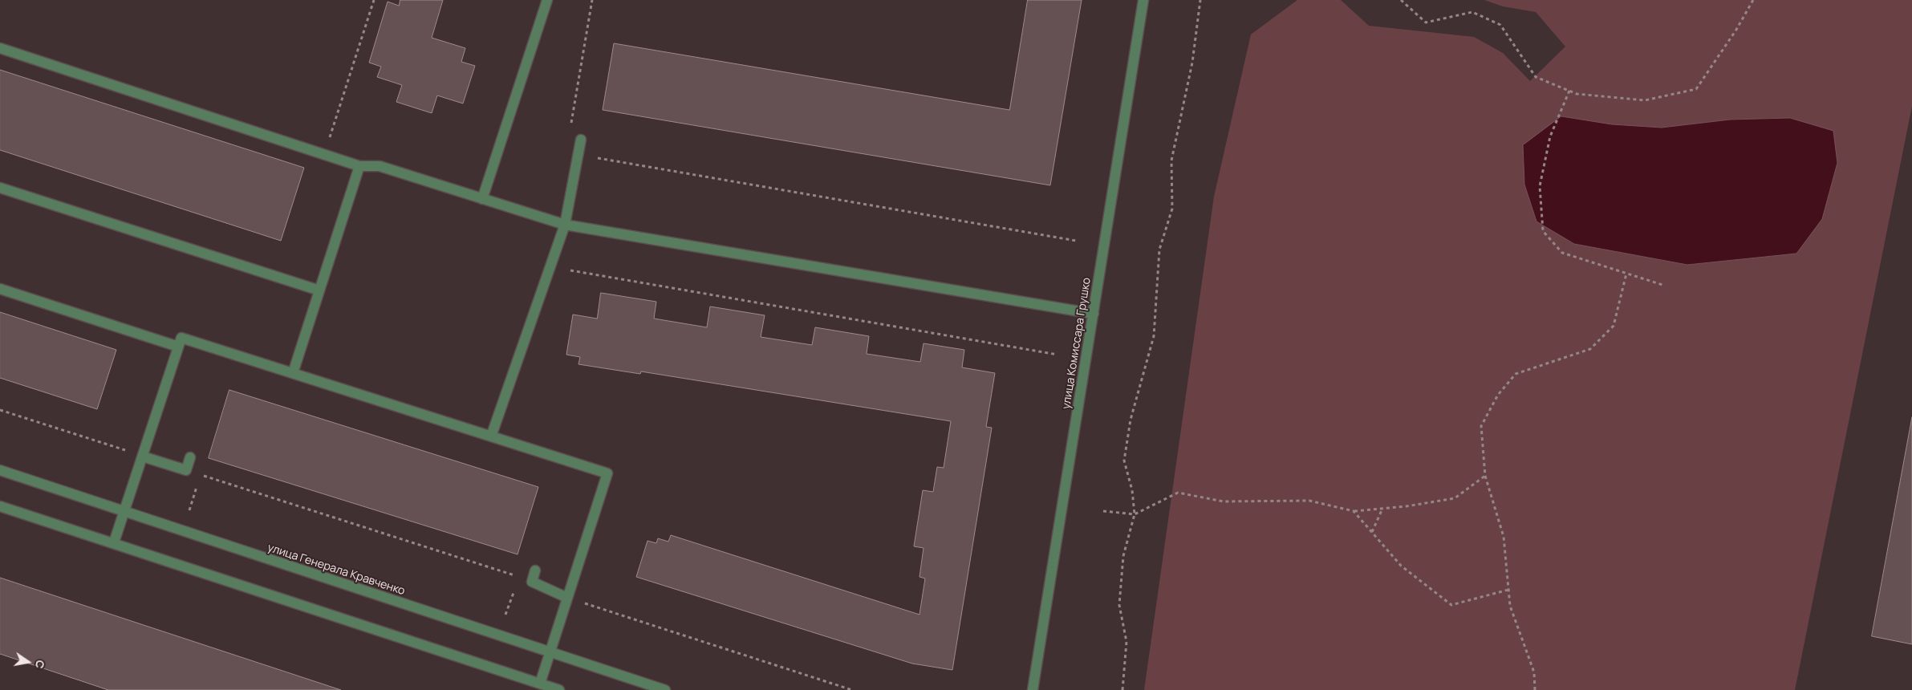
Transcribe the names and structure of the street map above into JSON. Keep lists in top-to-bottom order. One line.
{"streets":{"street":["улица Комиссара Грушко","улица Генерала Кравченко"]},"north":"right"}
